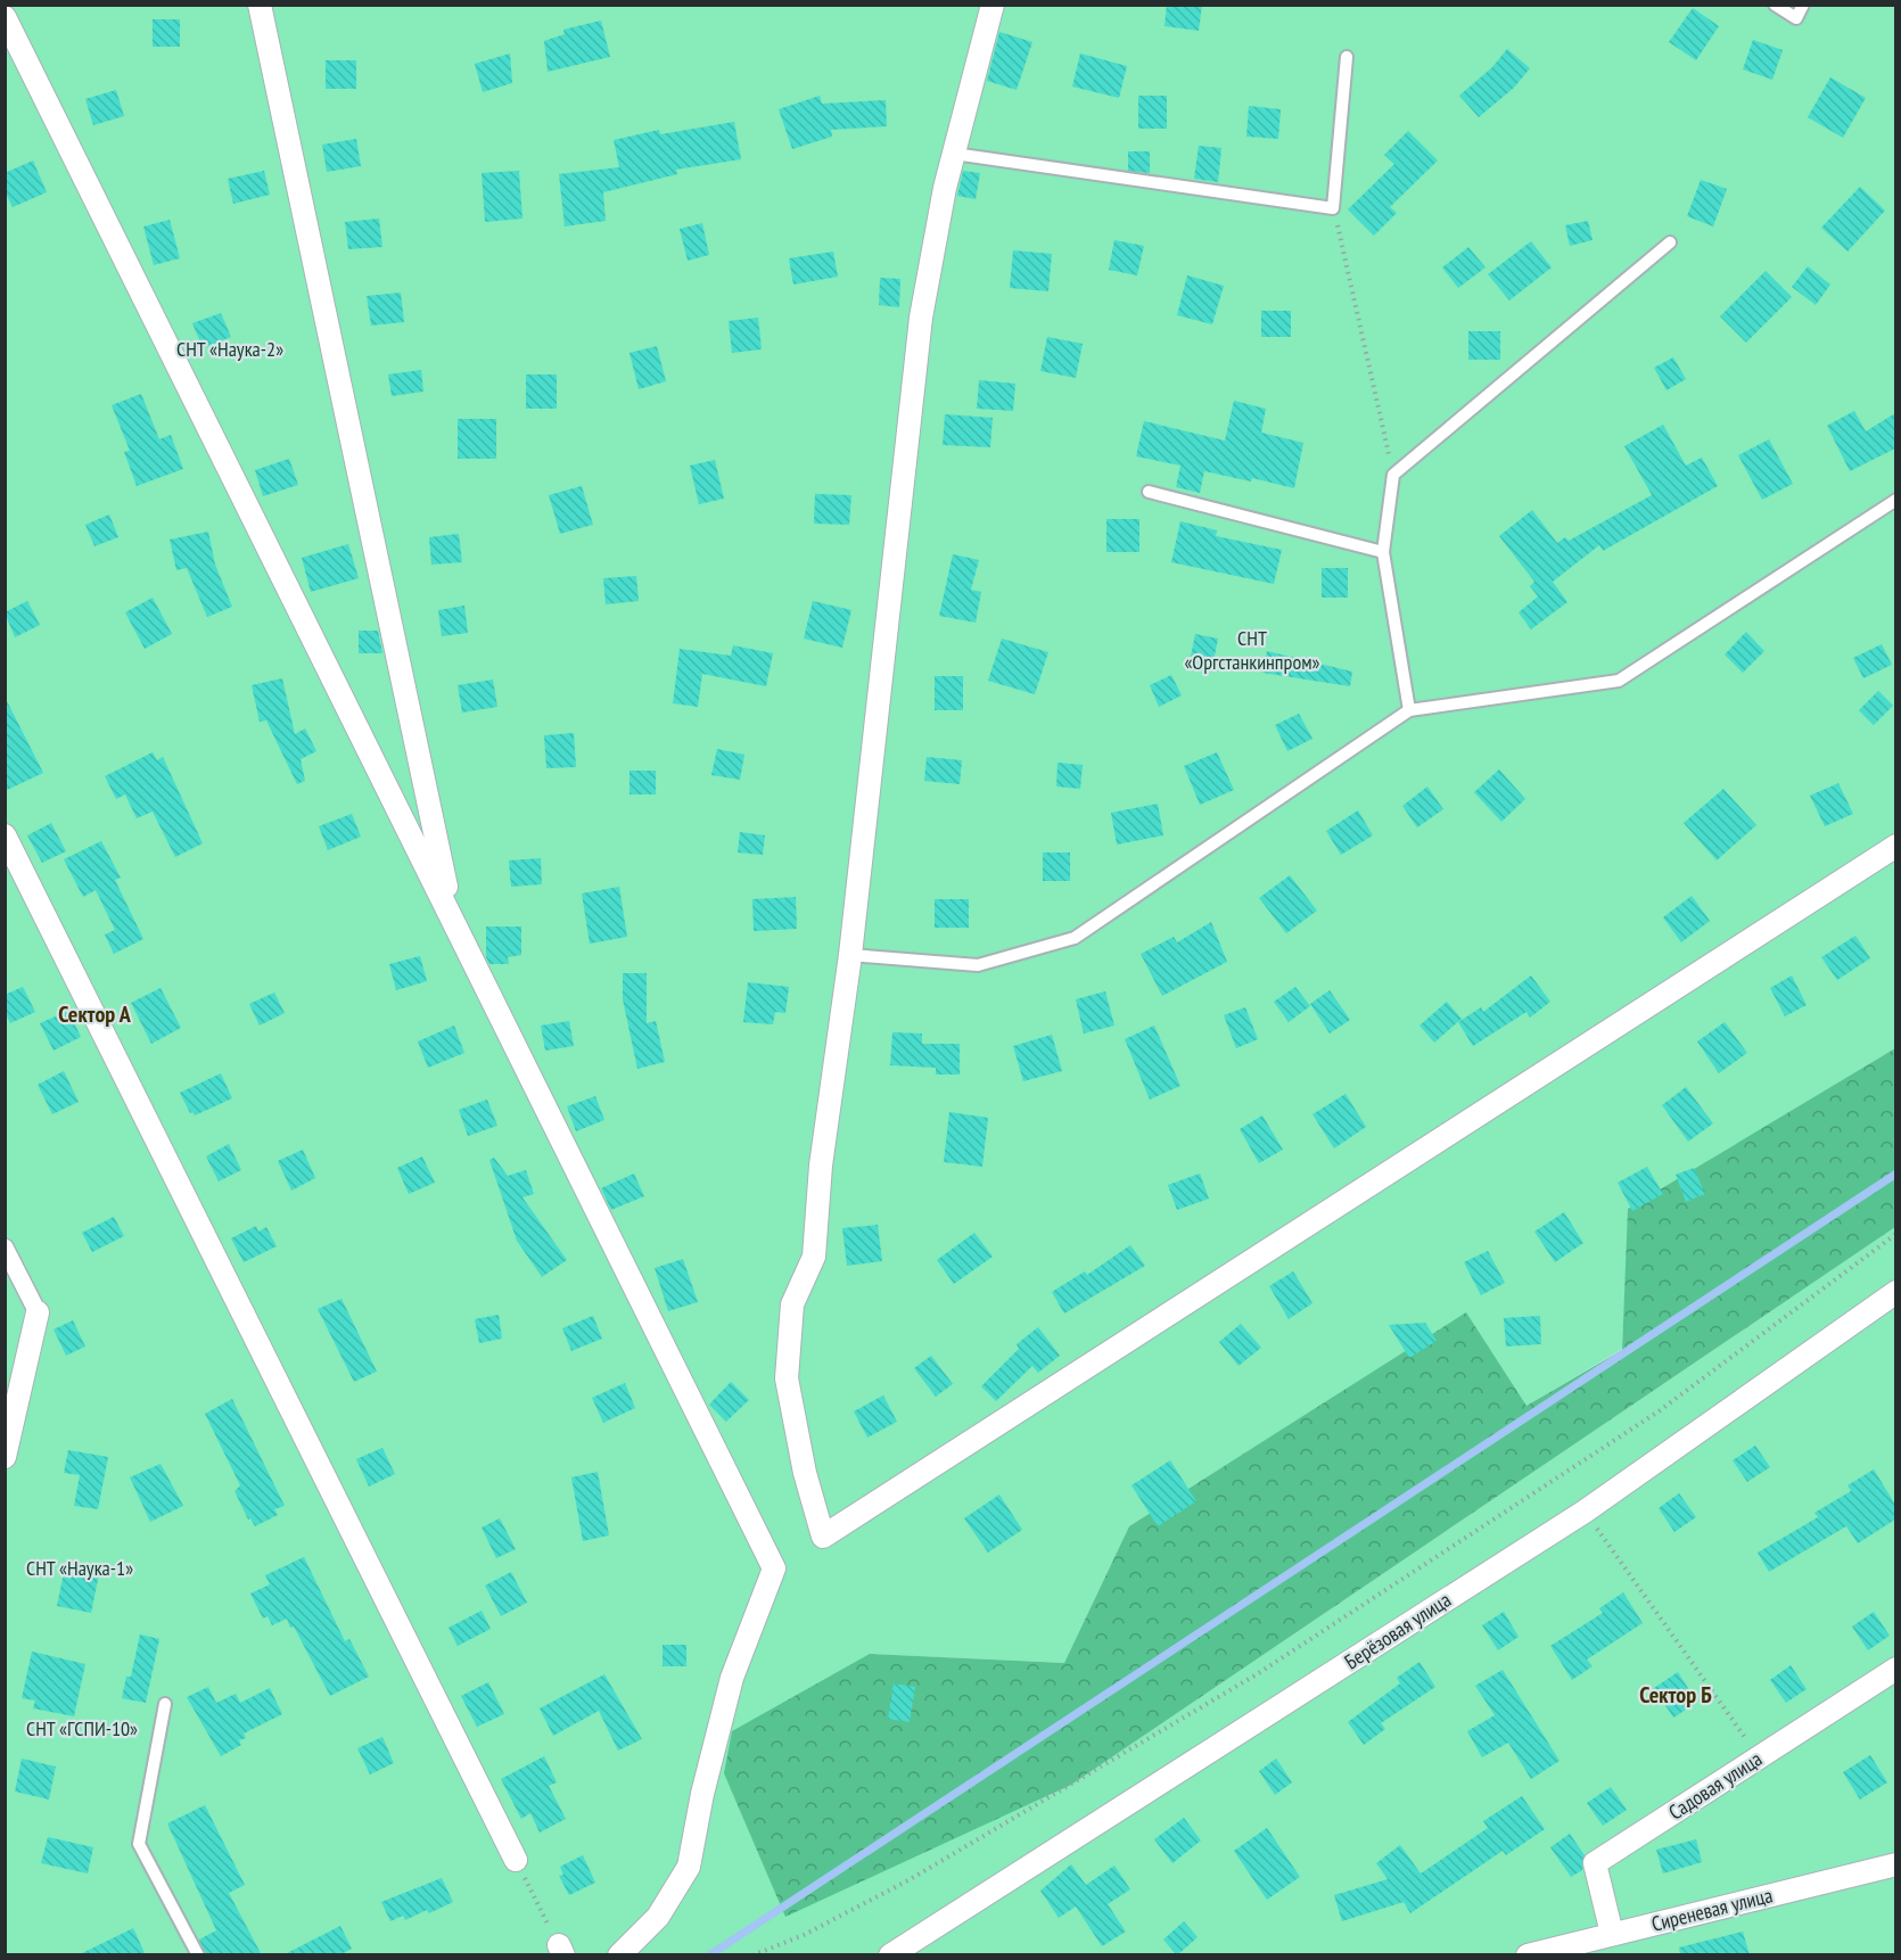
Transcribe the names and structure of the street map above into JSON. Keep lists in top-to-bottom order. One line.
{"streets":{"street":["Берёзовая улица","Садовая улица","Сиреневая улица"]},"crossings":[["Садовая улица","Сиреневая улица"]],"districts":["Сектор А","Сектор Б"],"parks":["СНТ «Наука-2»","СНТ «Оргстанкинпром»","СНТ «Наука-1»","СНТ «ГСПИ-10»"]}
